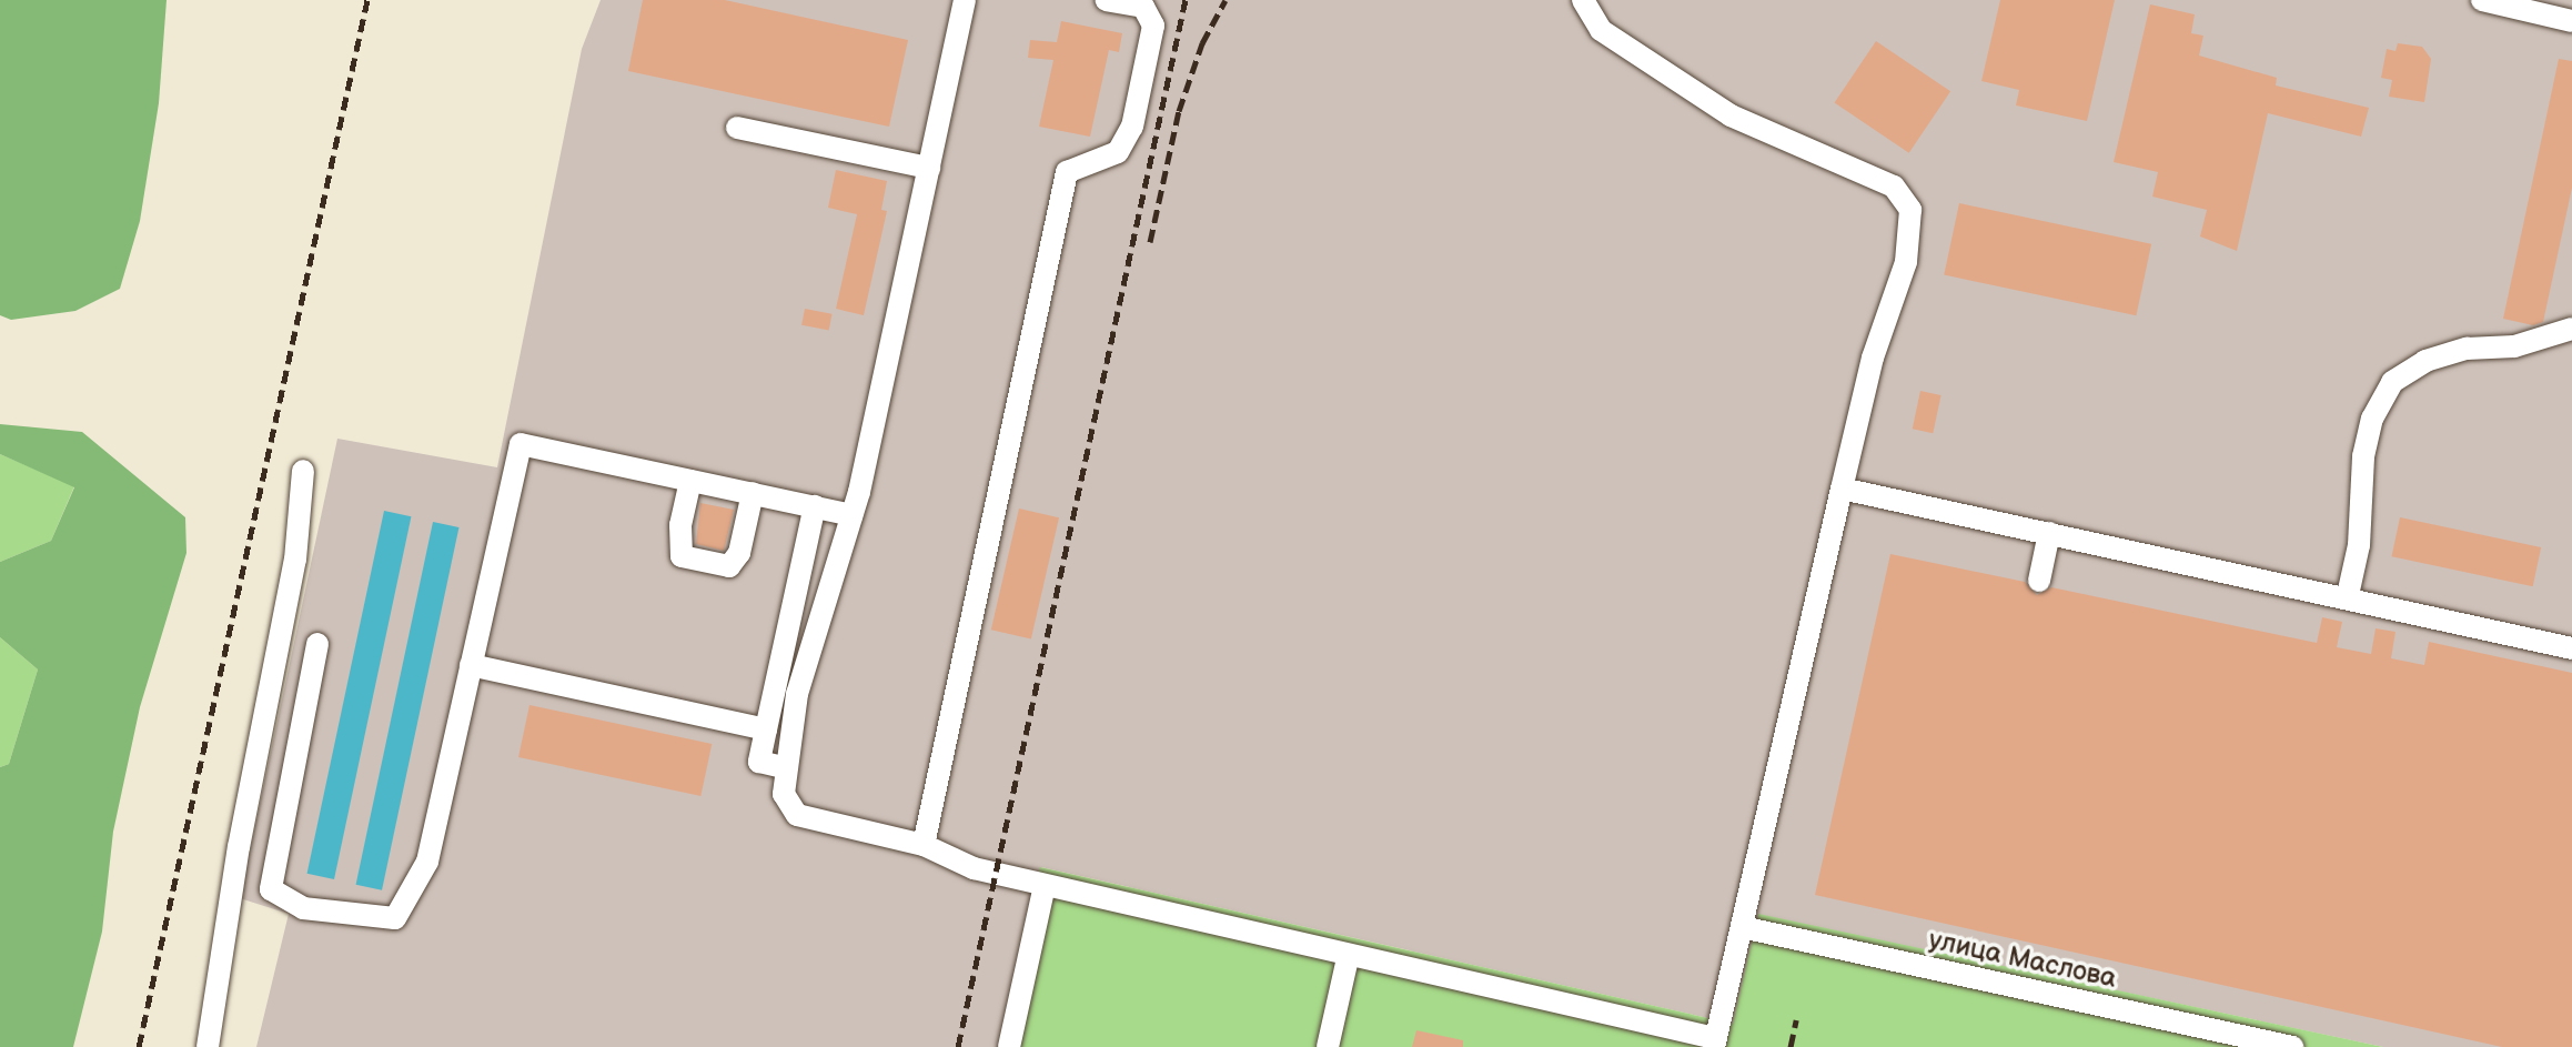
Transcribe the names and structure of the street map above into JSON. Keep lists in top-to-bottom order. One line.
{"streets":{"lane":["улица Маслова"]}}
